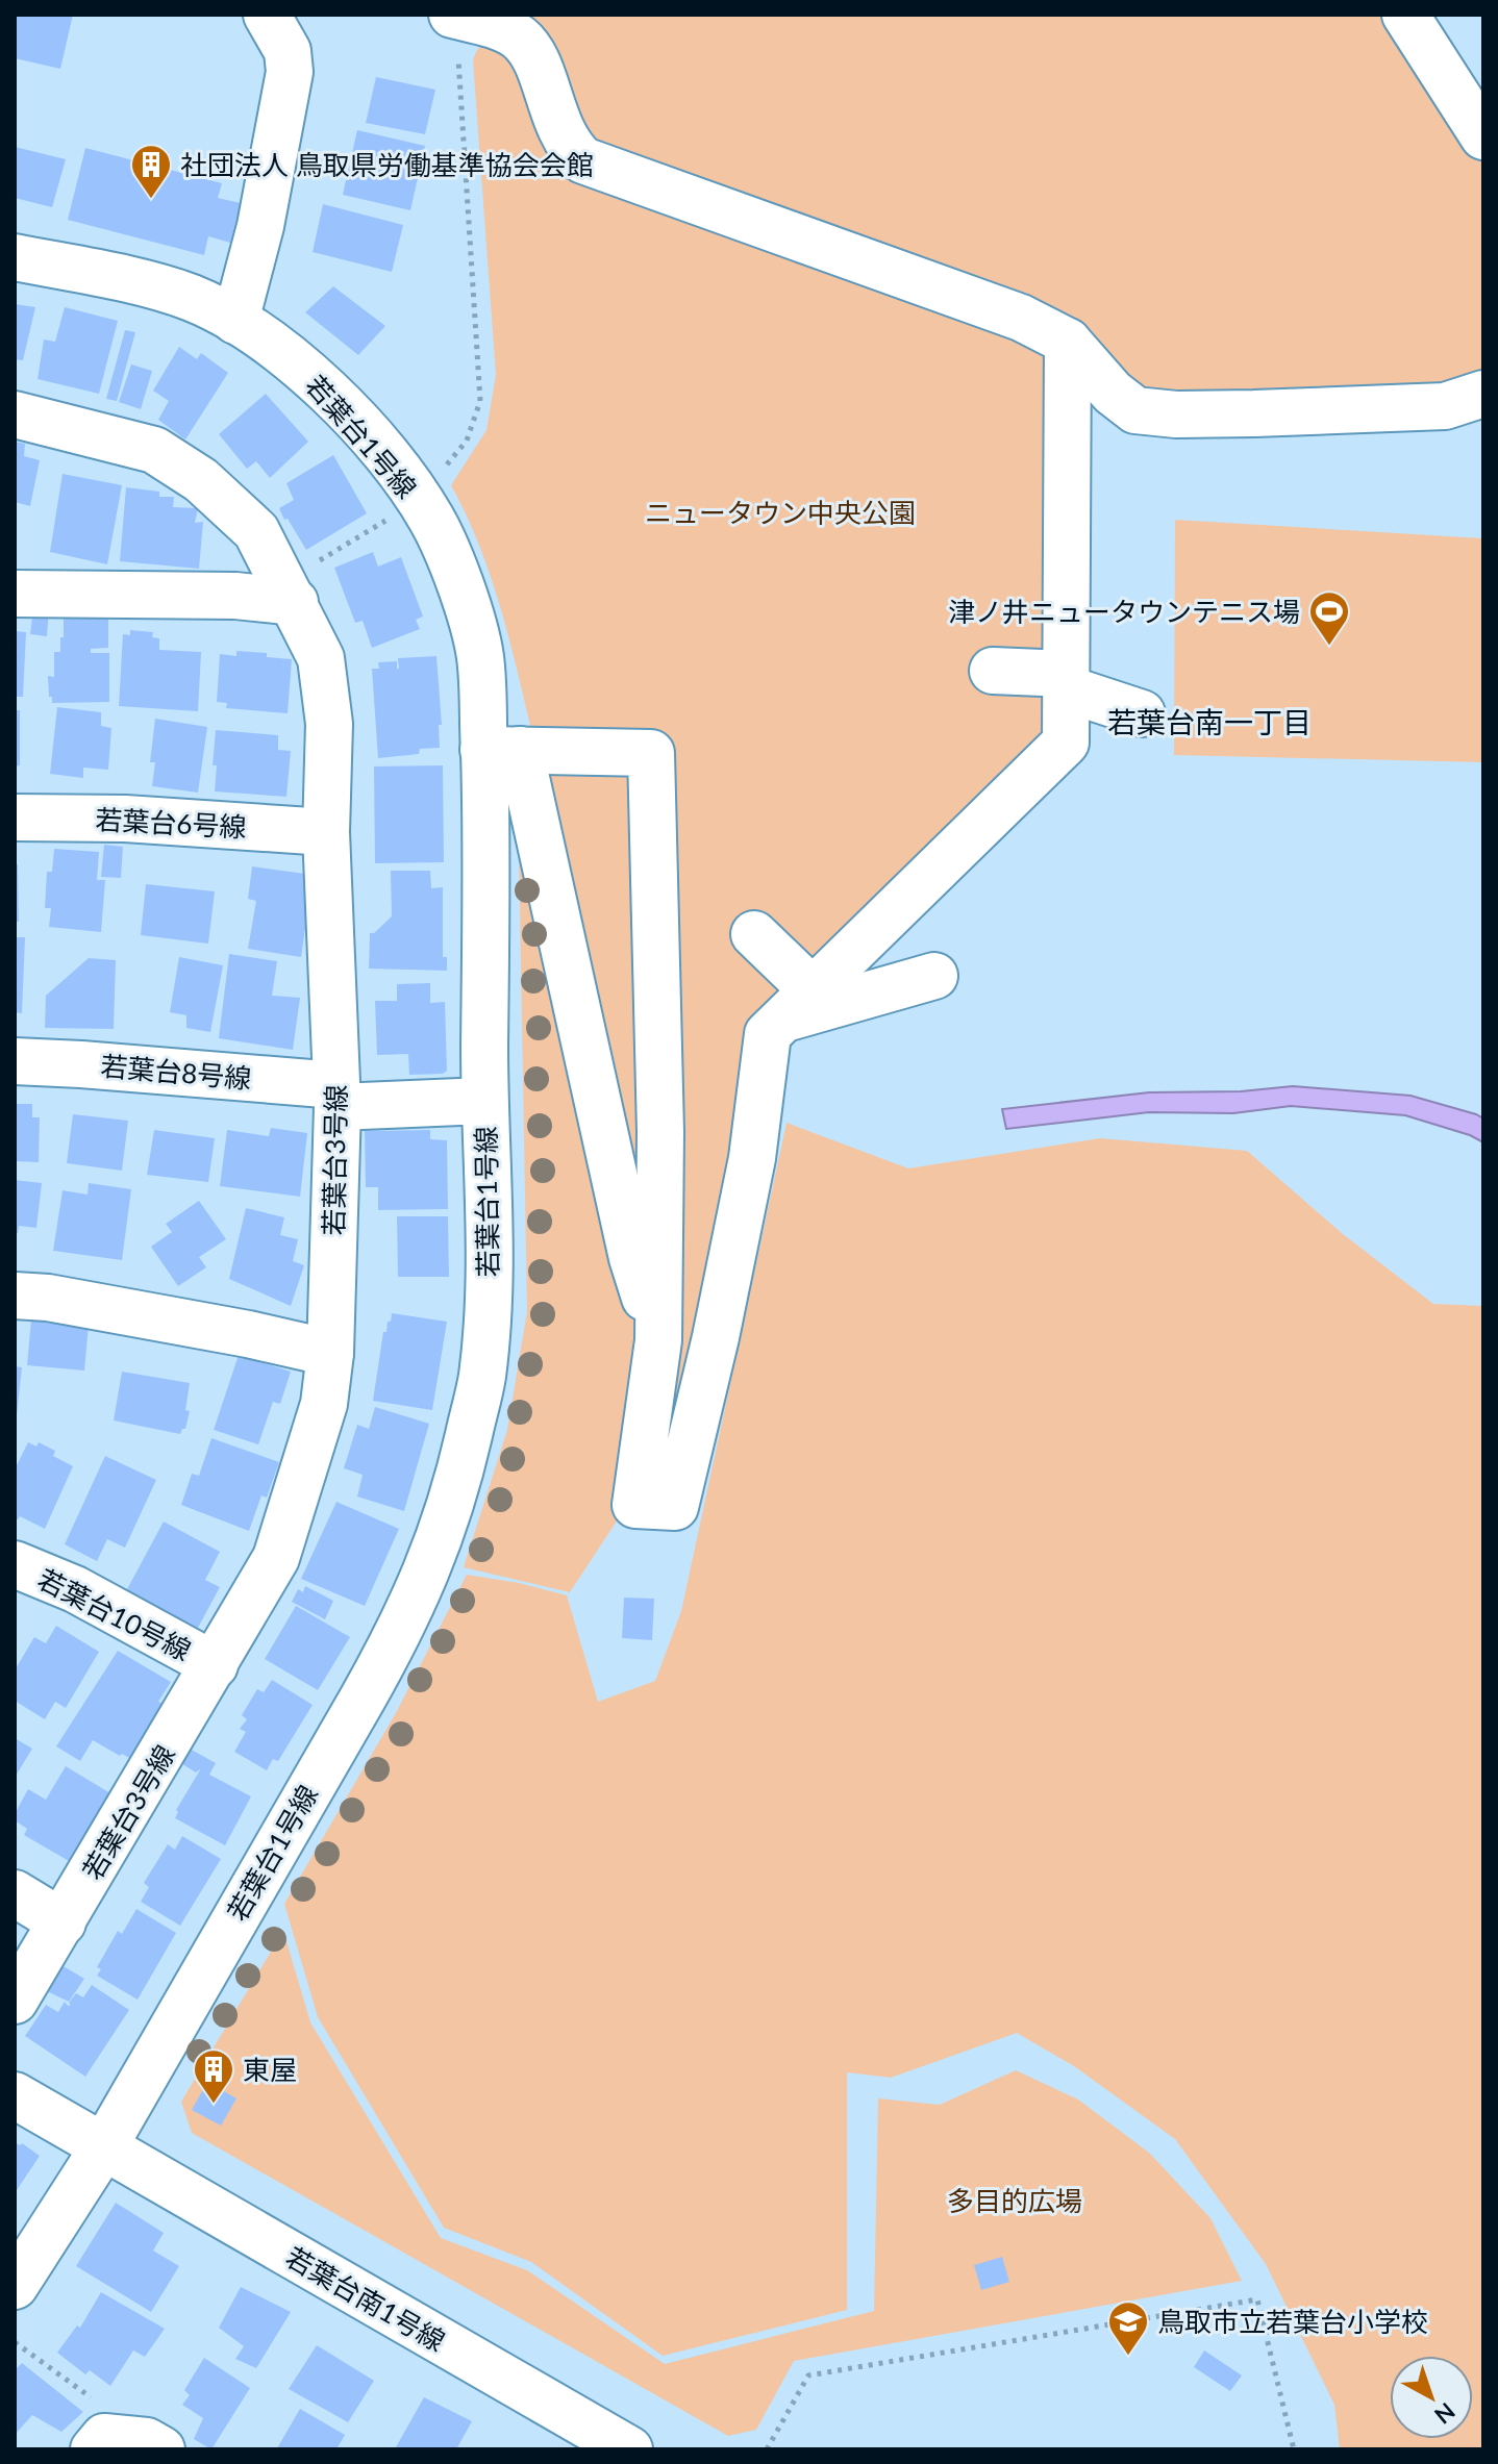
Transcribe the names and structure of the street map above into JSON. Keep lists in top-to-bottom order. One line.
{"streets":{"street":["若葉台1号線","若葉台6号線","若葉台8号線","若葉台3号線","若葉台10号線","若葉台南1号線"]},"crossings":[["若葉台1号線","若葉台8号線"],["若葉台1号線","若葉台南1号線"],["若葉台6号線","若葉台3号線"],["若葉台8号線","若葉台3号線"],["若葉台3号線","若葉台10号線"]],"districts":["若葉台南一丁目"],"parks":["ニュータウン中央公園","多目的広場"],"places":{"building":["社団法人 鳥取県労働基準協会会館","東屋"],"sports":["津ノ井ニュータウンテニス場"],"school or university":["鳥取市立若葉台小学校"]},"north":"bottom right"}
